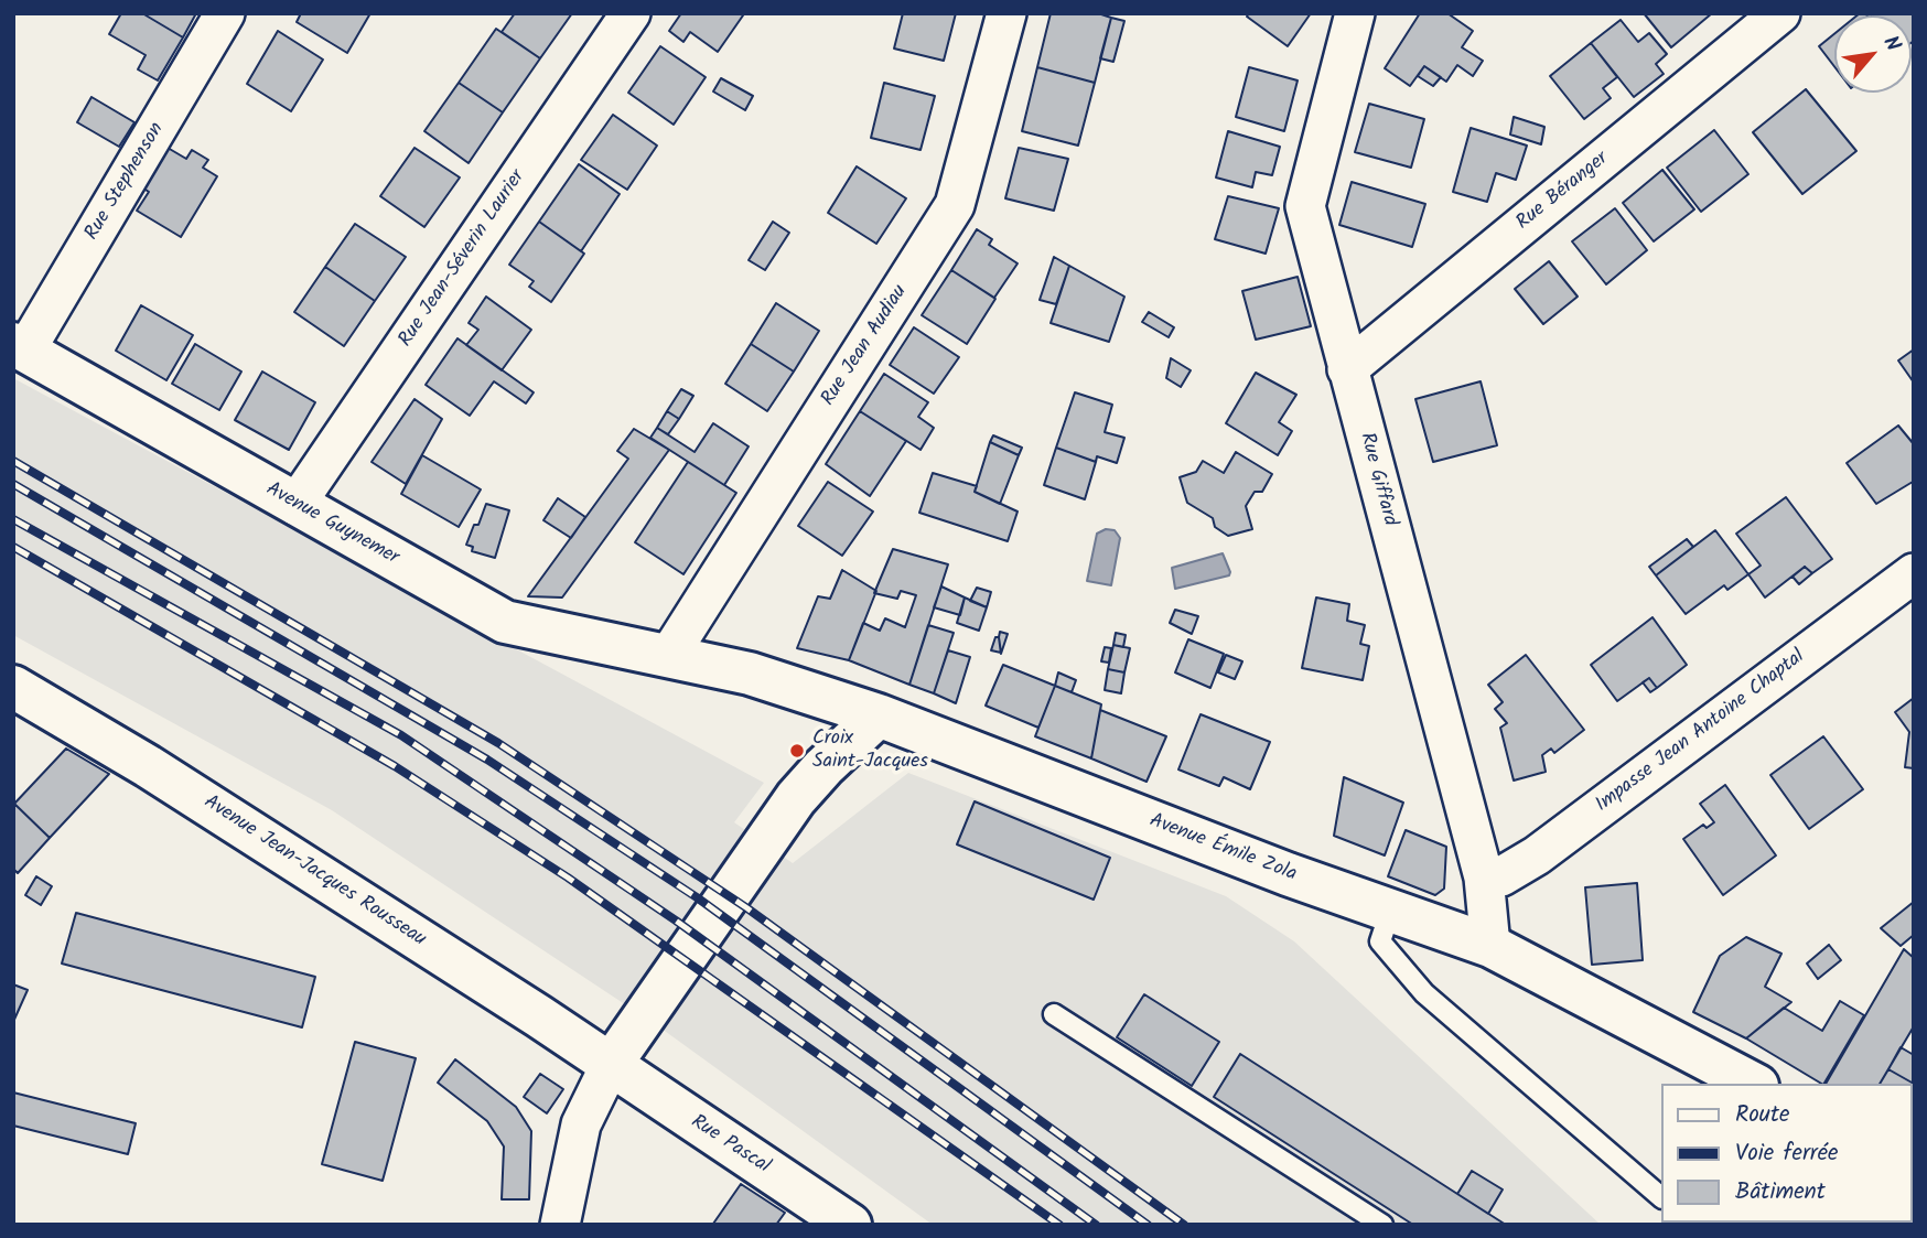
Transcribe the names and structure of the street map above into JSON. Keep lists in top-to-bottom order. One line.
{"streets":{"main road":["Avenue Guynemer","Avenue Émile Zola","Avenue Jean-Jacques Rousseau","Rue Pascal"],"street":["Rue Stephenson","Rue Béranger","Rue Jean-Séverin Laurier","Rue Jean Audiau","Rue Giffard","Impasse Jean Antoine Chaptal"]},"crossings":[["Rue Stephenson","Avenue Guynemer"],["Rue Béranger","Rue Giffard"],["Rue Jean-Séverin Laurier","Avenue Guynemer"],["Rue Jean Audiau","Avenue Guynemer"],["Rue Jean Audiau","Avenue Émile Zola"],["Rue Giffard","Impasse Jean Antoine Chaptal"],["Rue Giffard","Avenue Émile Zola"],["Avenue Guynemer","Avenue Émile Zola"],["Avenue Jean-Jacques Rousseau","Rue Pascal"]],"places":["Croix Saint-Jacques"],"legend":["Route","Voie ferrée","Bâtiment"],"north":"top right"}
